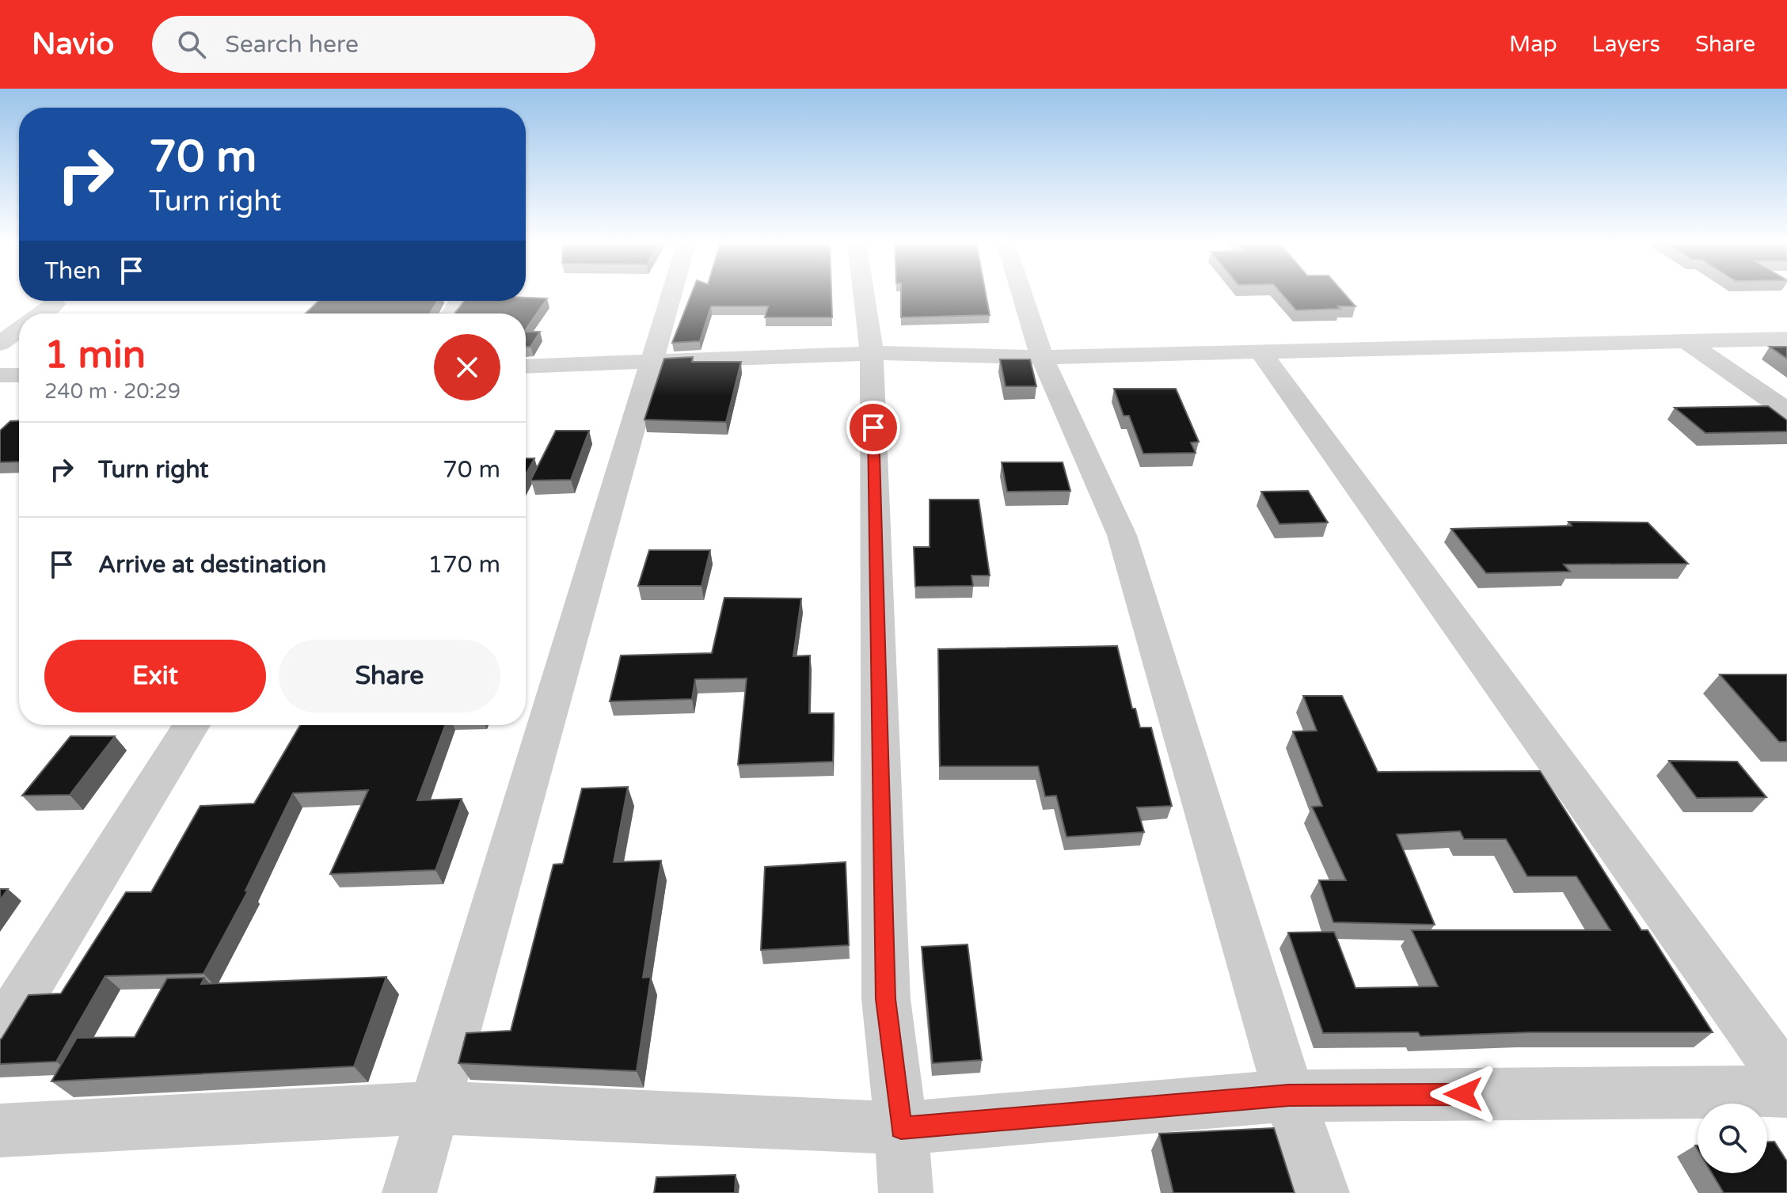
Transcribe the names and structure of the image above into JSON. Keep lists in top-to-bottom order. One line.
{"page":{"header":"Navio","search":"Search here","nav":["Map","Layers","Share"],"turn":["70 m","Turn right"],"then":"Then","heading":["1 min","240 m · 20:29"],"list":[{"name":"Turn right","value":"70 m"},{"name":"Arrive at destination","value":"170 m"}],"buttons":["Exit","Share"]}}
